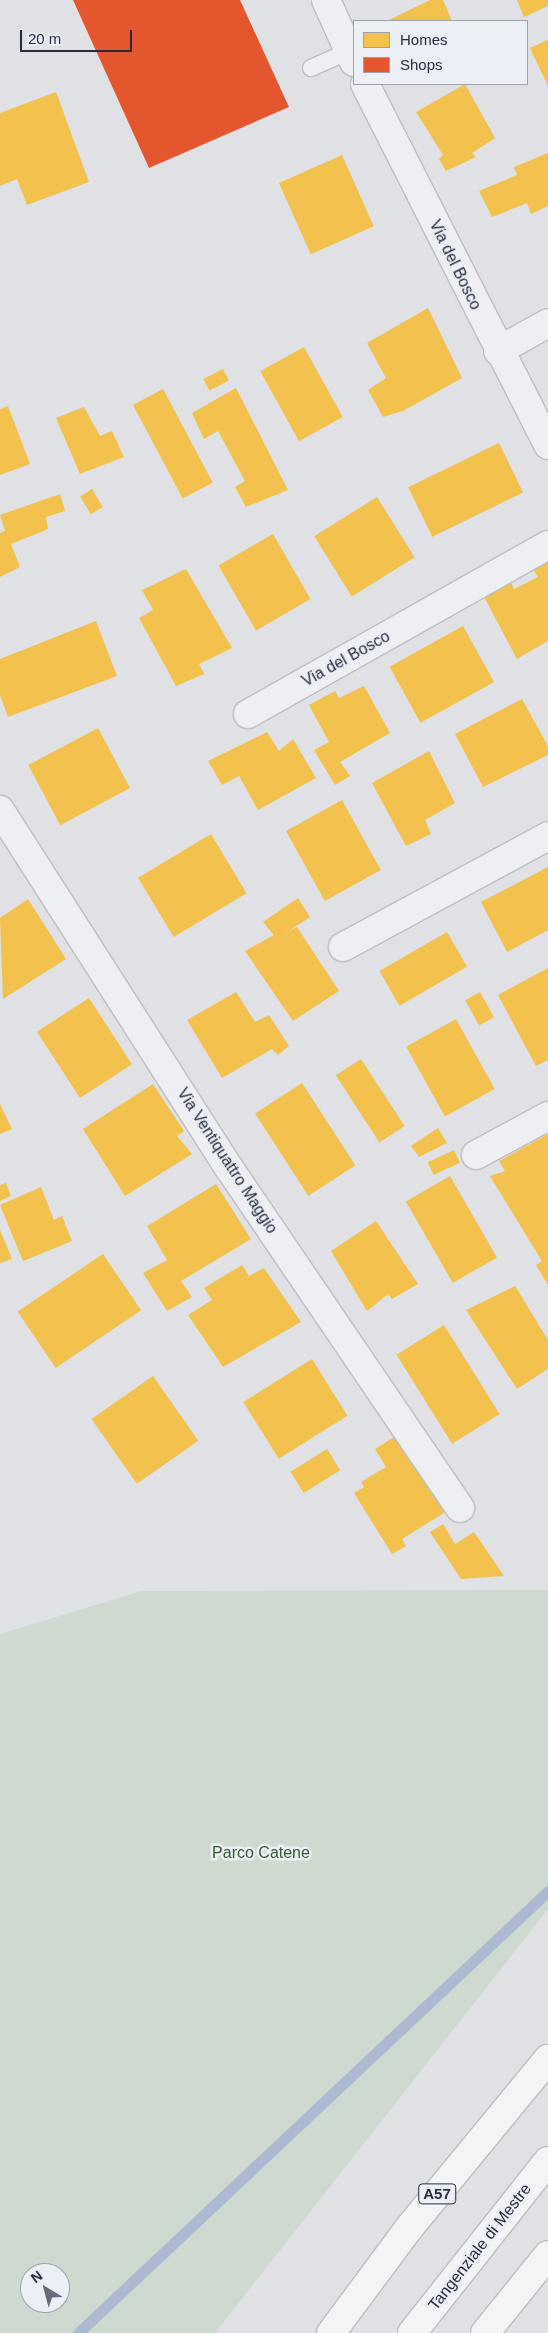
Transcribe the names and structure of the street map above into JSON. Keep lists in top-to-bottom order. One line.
{"streets":{"highway":["A57","Tangenziale di Mestre"],"street":["Via del Bosco","Via Ventiquattro Maggio"]},"parks":["Parco Catene"],"legend":["Homes","Shops"],"scale_bar":"20 m","north":"top left"}
